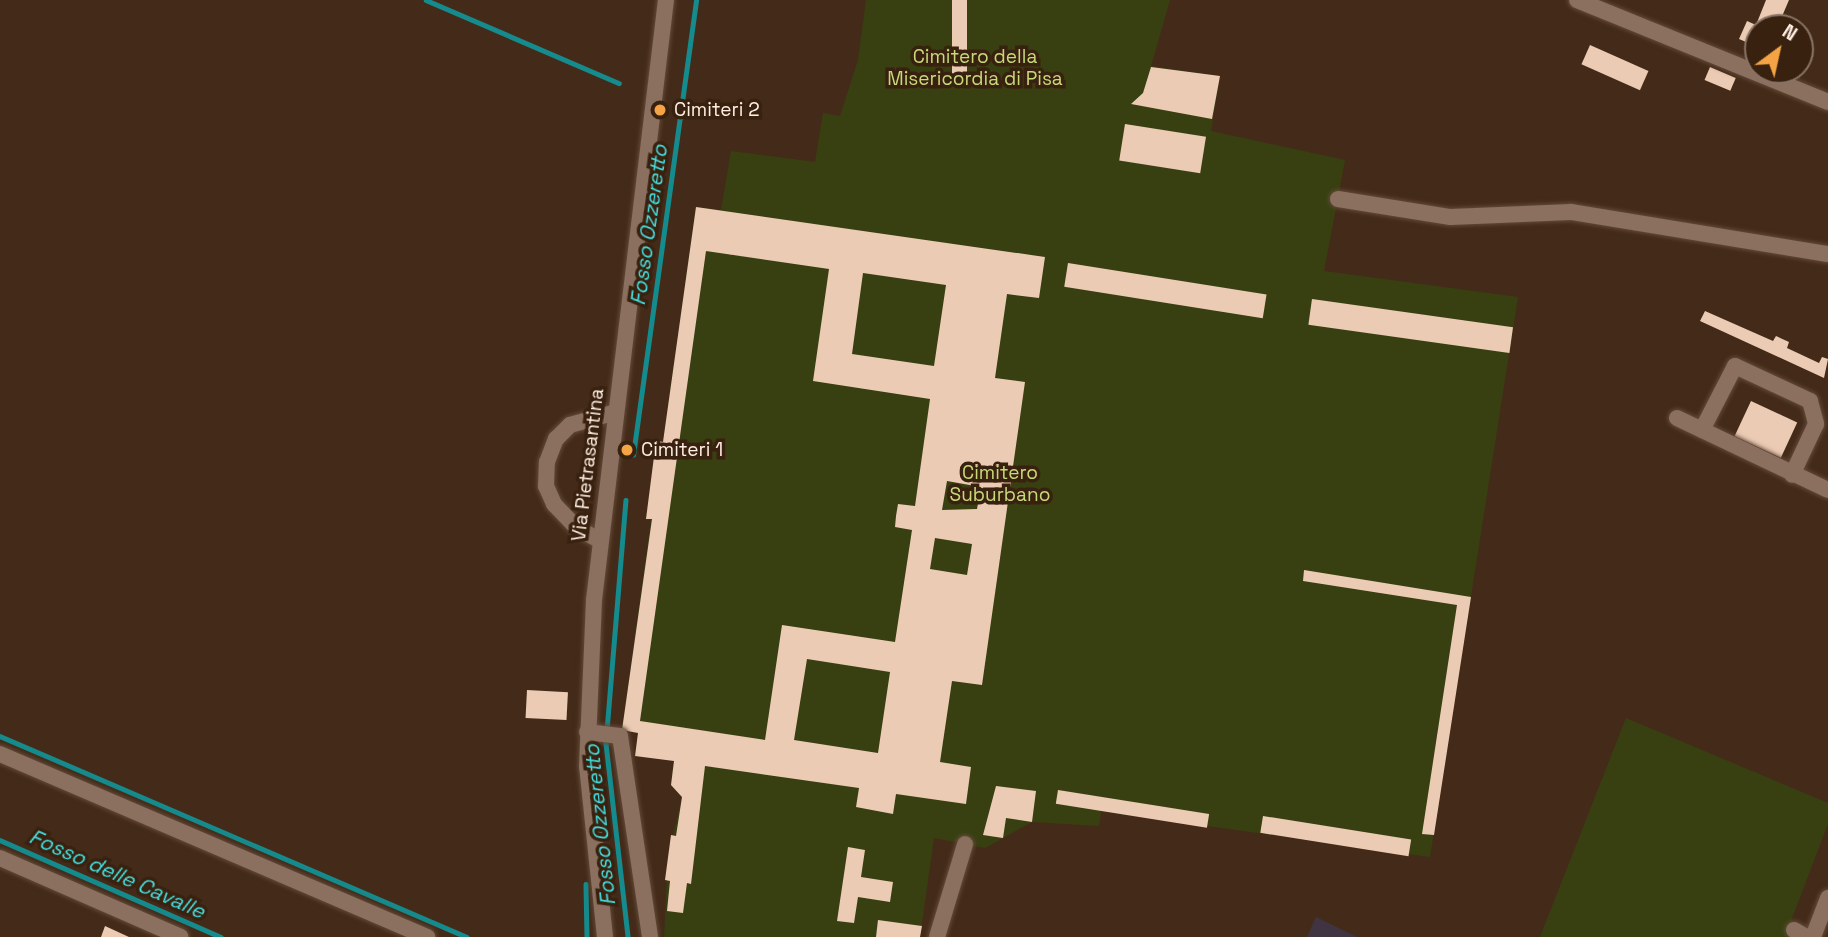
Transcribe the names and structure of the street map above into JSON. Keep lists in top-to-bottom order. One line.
{"streets":{"street":["Via Pietrasantina"]},"water":["Fosso Ozzeretto","Fosso delle Cavalle"],"parks":["Cimitero della Misericordia di Pisa","Cimitero Suburbano"],"places":["Cimiteri 2","Cimiteri 1"],"north":"top right"}
